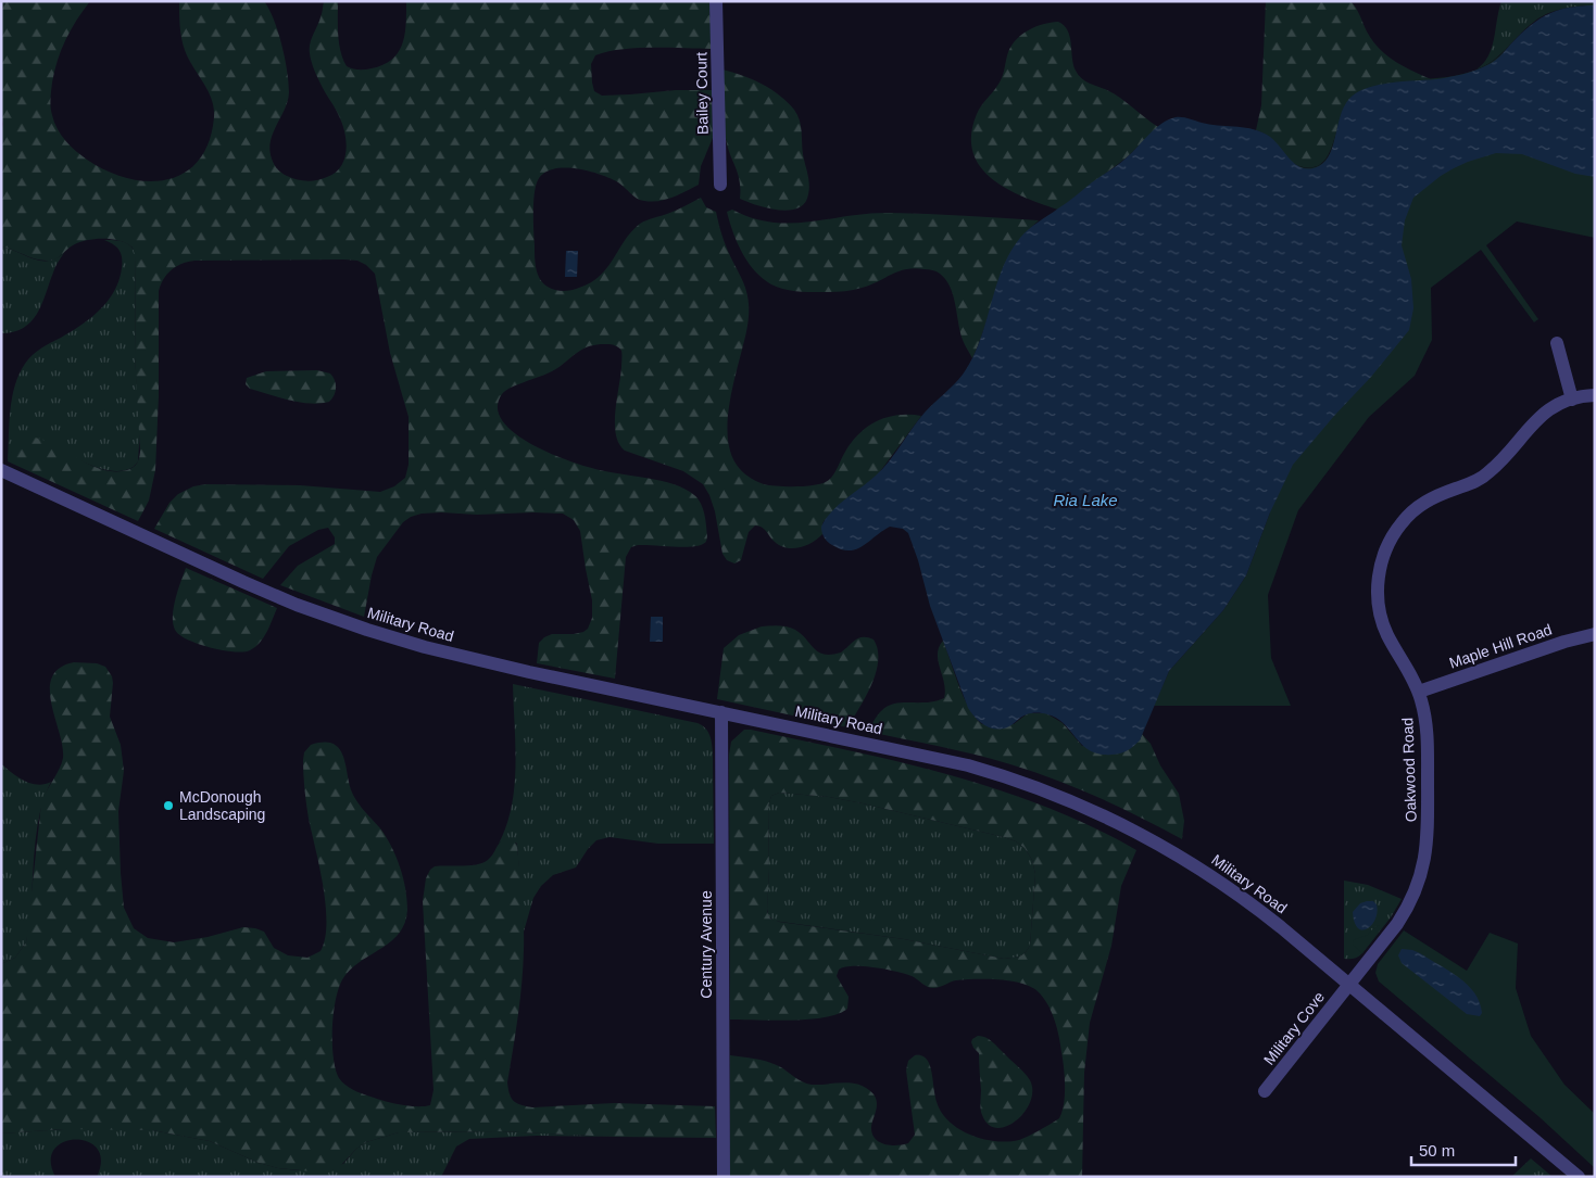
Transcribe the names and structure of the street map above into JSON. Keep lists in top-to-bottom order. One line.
{"streets":{"street":["Bailey Court","Military Road","Maple Hill Road","Oakwood Road","Century Avenue","Military Cove"]},"crossings":[["Military Road","Oakwood Road"],["Military Road","Century Avenue"],["Military Road","Military Cove"],["Maple Hill Road","Oakwood Road"],["Oakwood Road","Military Cove"]],"water":["Ria Lake"],"places":["McDonough Landscaping"],"scale_bar":"50 m"}
